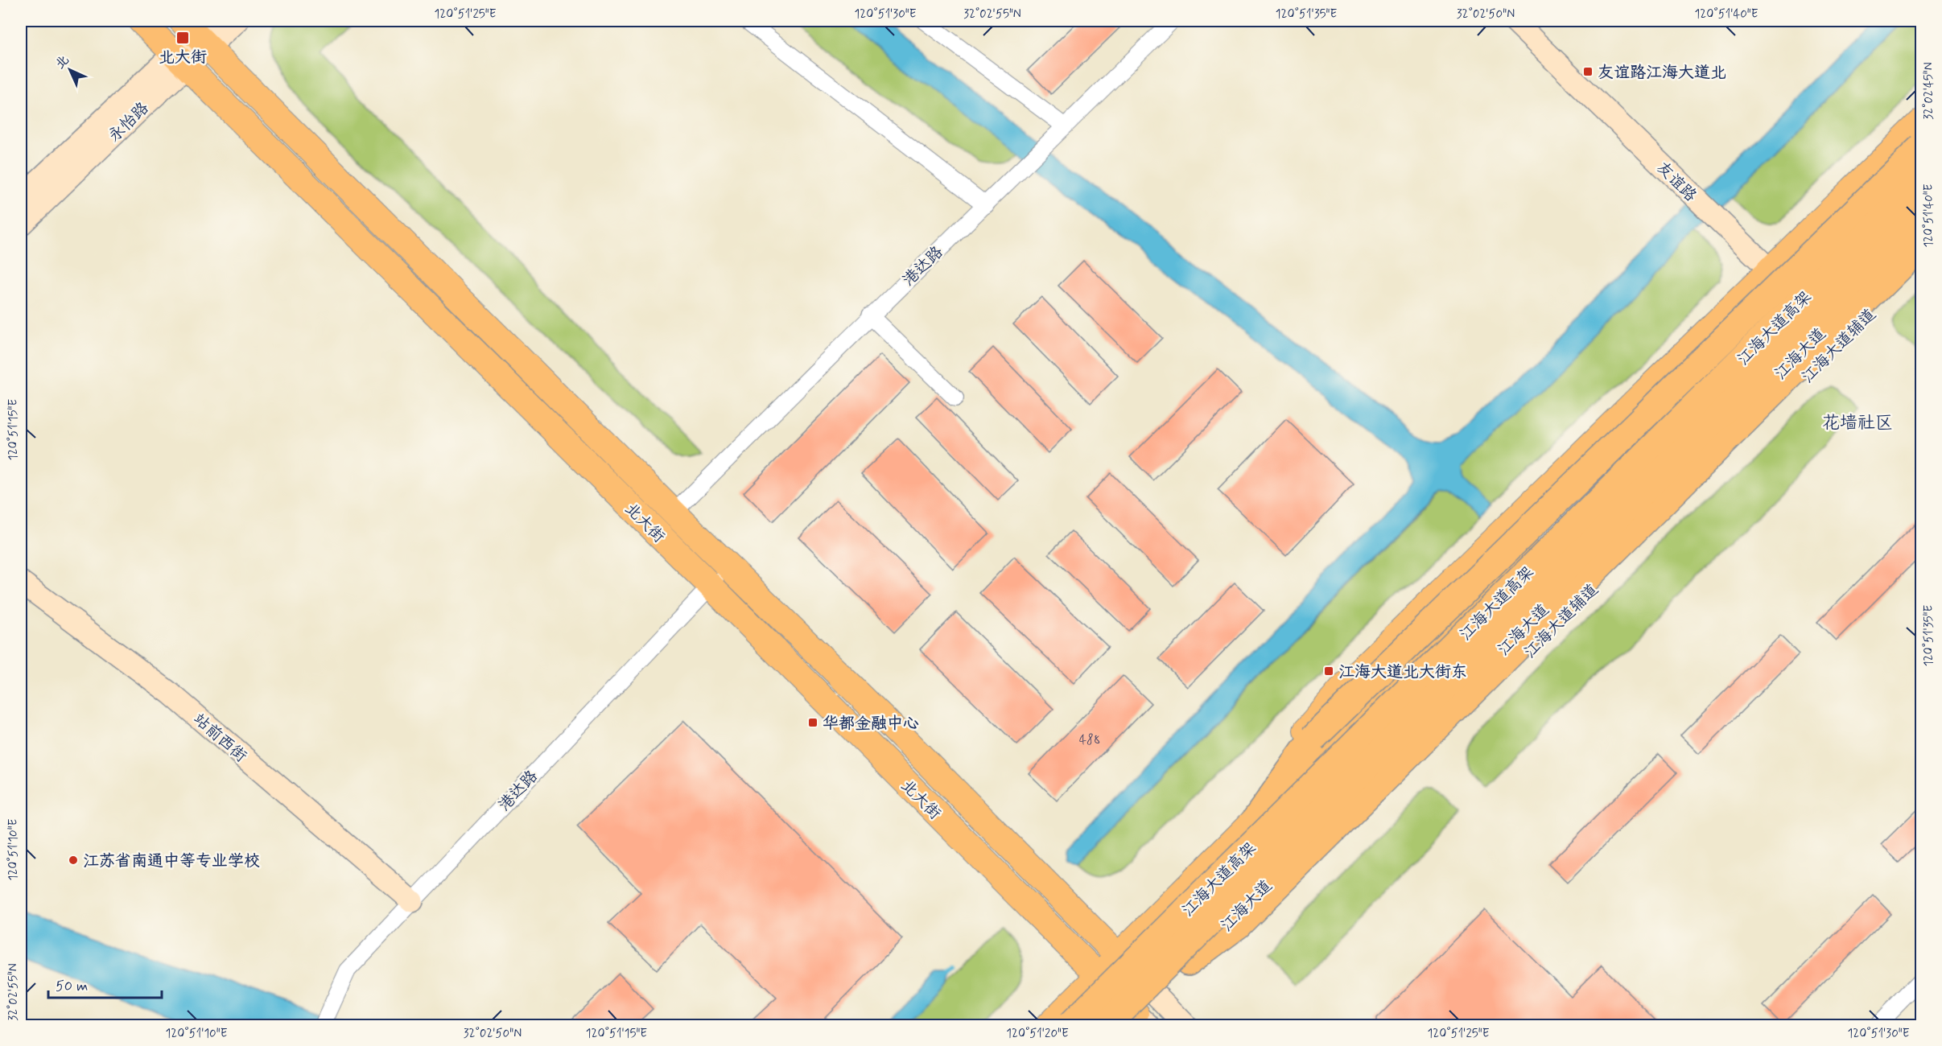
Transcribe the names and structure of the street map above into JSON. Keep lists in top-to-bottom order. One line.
{"streets":{"highway":["江海大道高架"],"main road":["江海大道辅道","江海大道","北大街"],"street":["永怡路","友谊路","港达路","站前西街"]},"crossings":[["永怡路","北大街"],["友谊路","江海大道辅道"],["友谊路","江海大道"],["港达路","北大街"],["港达路","站前西街"],["江海大道辅道","江海大道"],["江海大道","北大街"]],"districts":["花墙社区"],"places":{"transit":["北大街","友谊路江海大道北","江海大道北大街东","华都金融中心"],"other":["江苏省南通中等专业学校"]},"house_numbers":["488"],"scale_bar":"50 m","north":"top left","coordinates":["120°51'25\"E","120°51'30\"E","32°02'55\"N","120°51'35\"E","32°02'50\"N","120°51'40\"E","32°02'45\"N","120°51'15\"E","120°51'10\"E","120°51'20\"E"]}
